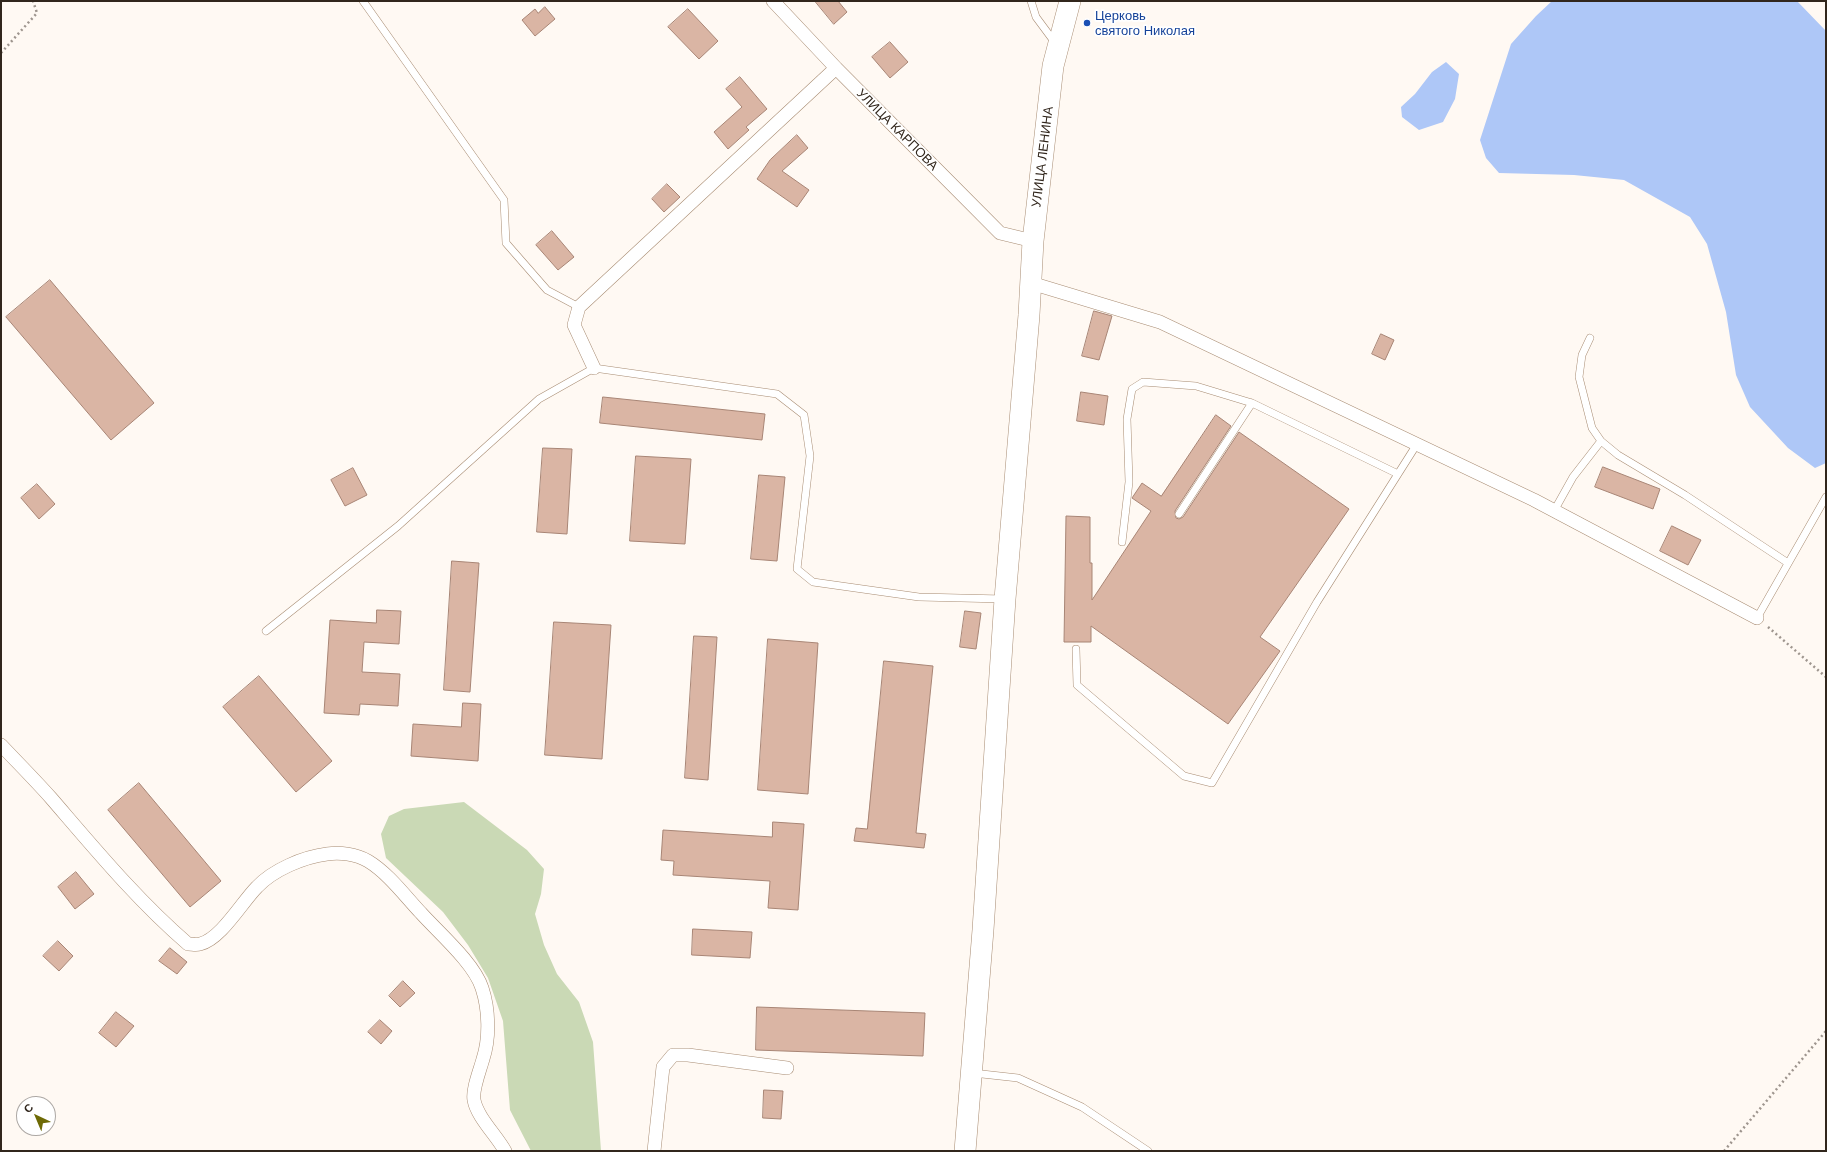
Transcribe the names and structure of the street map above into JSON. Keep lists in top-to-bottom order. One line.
{"streets":{"main road":["УЛИЦА ЛЕНИНА"],"street":["УЛИЦА КАРПОВА"]},"crossings":[["УЛИЦА КАРПОВА","УЛИЦА ЛЕНИНА"]],"places":["Церковь святого Николая"],"north":"top left"}
